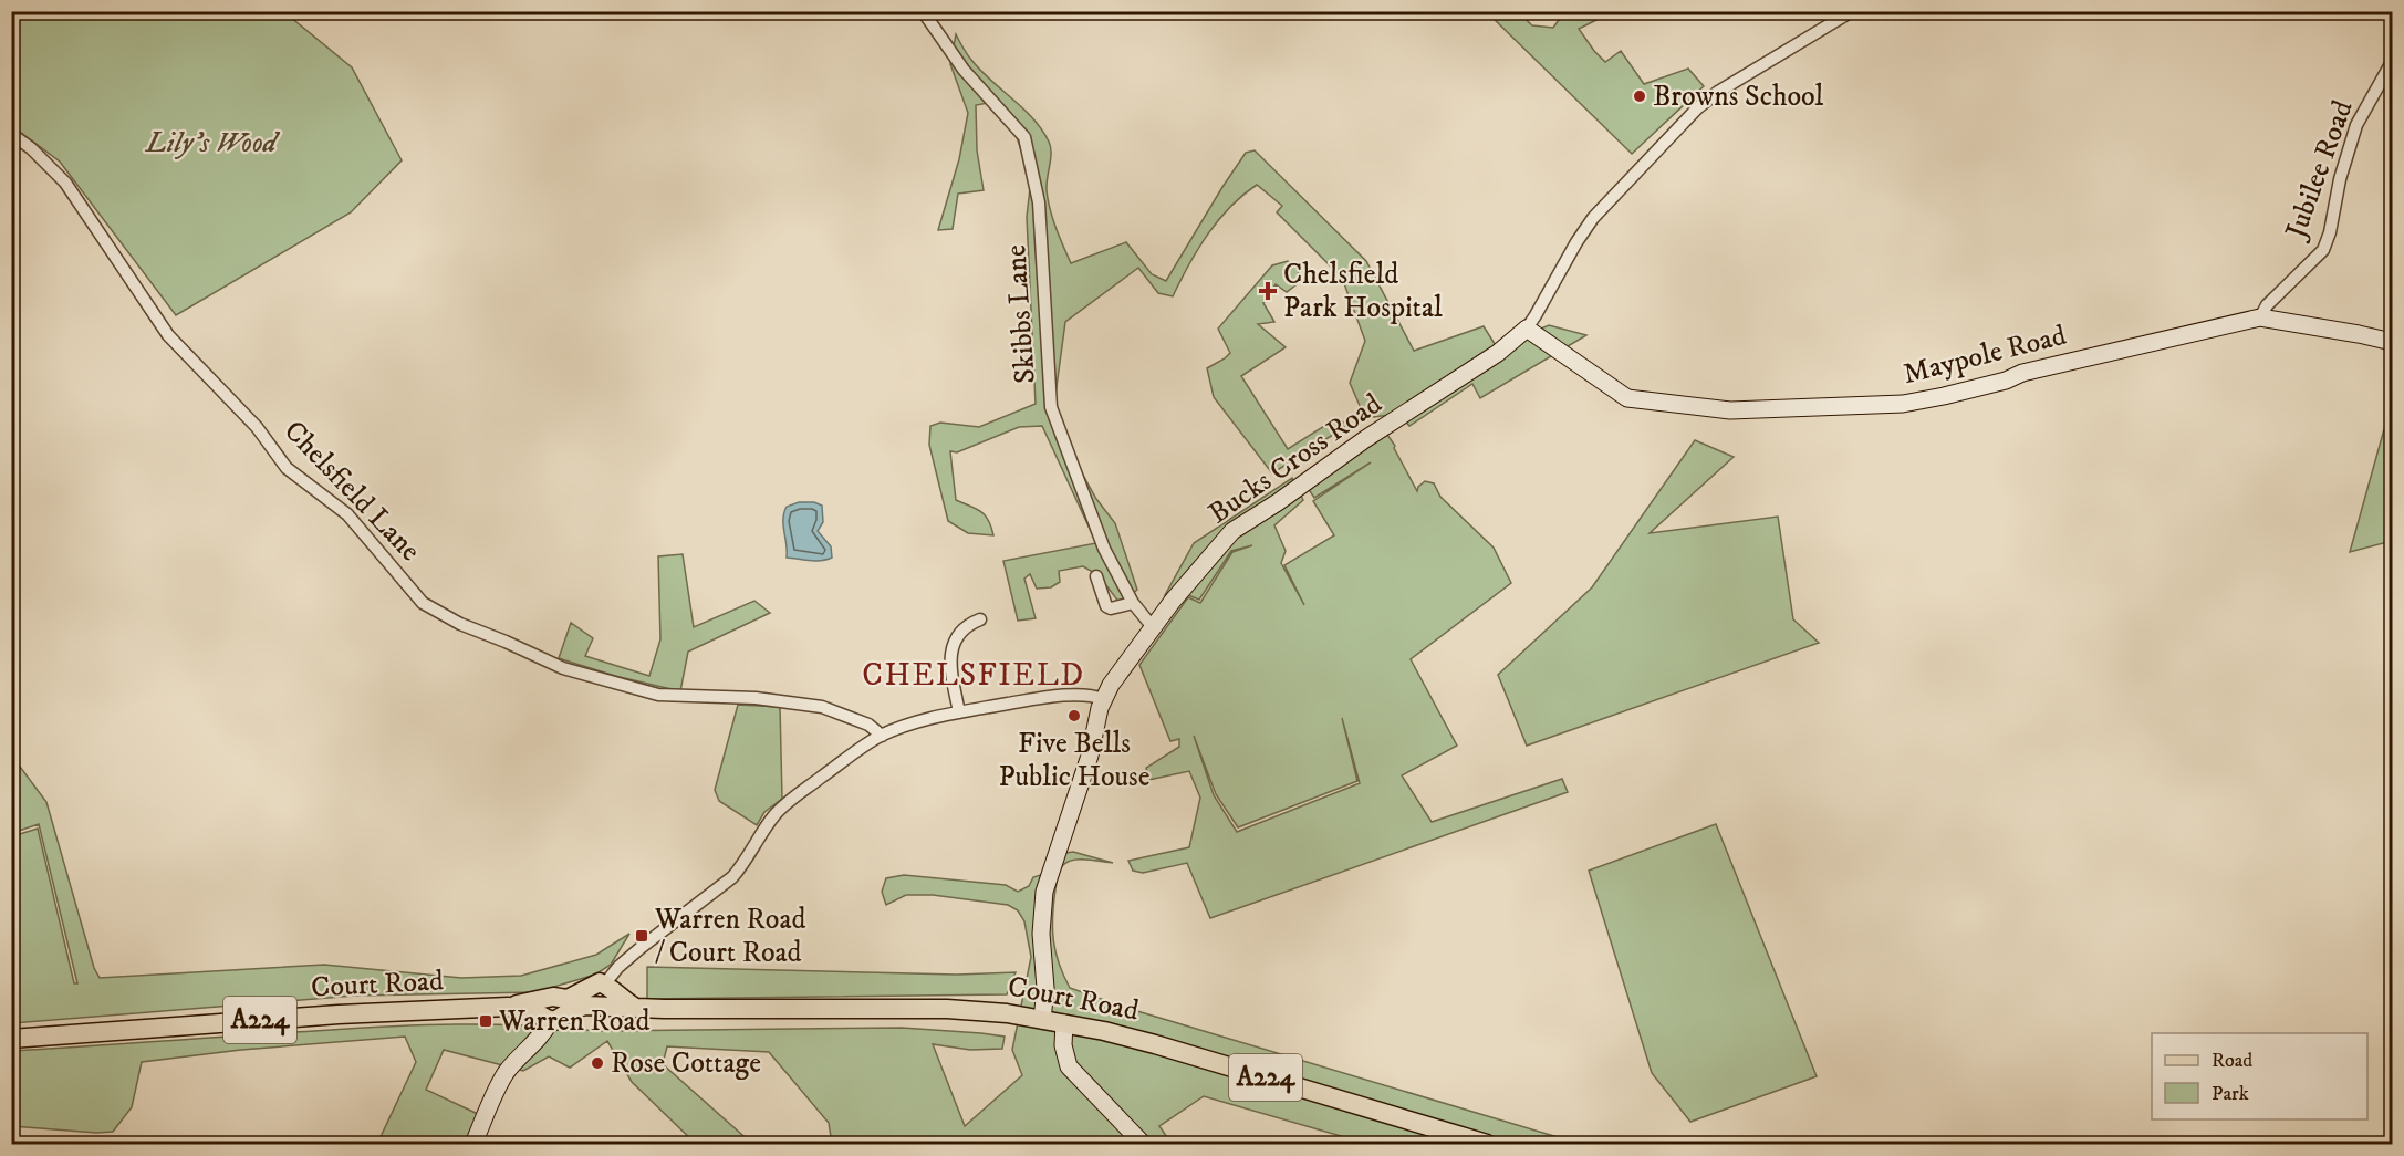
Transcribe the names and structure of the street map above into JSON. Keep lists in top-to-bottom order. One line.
{"streets":{"main road":["Court Road","A224"],"street":["Jubilee Road","Skibbs Lane","Maypole Road","Bucks Cross Road","Chelsfield Lane"]},"crossings":[["Jubilee Road","Maypole Road"],["Skibbs Lane","Bucks Cross Road"],["Maypole Road","Bucks Cross Road"]],"districts":["CHELSFIELD"],"parks":["Lily's Wood"],"places":{"other":["Browns School","Five Bells Public House","Rose Cottage"],"health":["Chelsfield Park Hospital"],"transit":["Warren Road / Court Road","Warren Road"]},"legend":["Road","Park"]}
